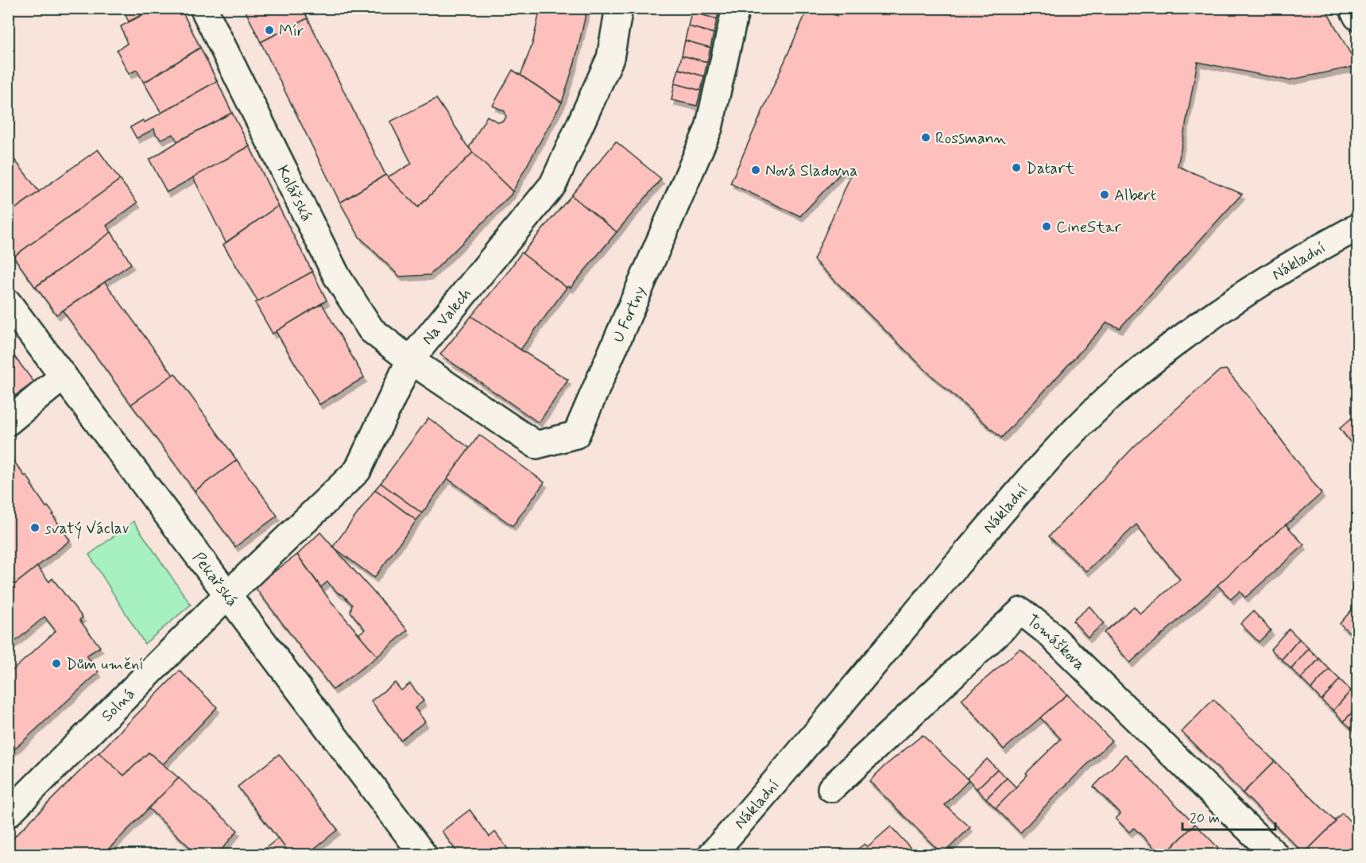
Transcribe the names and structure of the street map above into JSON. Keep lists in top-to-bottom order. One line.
{"streets":{"street":["Kolářská","Nákladní","U Fortny","Na Valech","Pekařská","Tomáškova","Solná"]},"crossings":[["Kolářská","U Fortny"],["Kolářská","Na Valech"],["U Fortny","Na Valech"],["Na Valech","Pekařská"],["Na Valech","Solná"],["Pekařská","Solná"]],"places":["Mír","Rossmann","Datart","Nová Sladovna","Albert","CineStar","svatý Václav","Dům umění"],"scale_bar":"20 m"}
